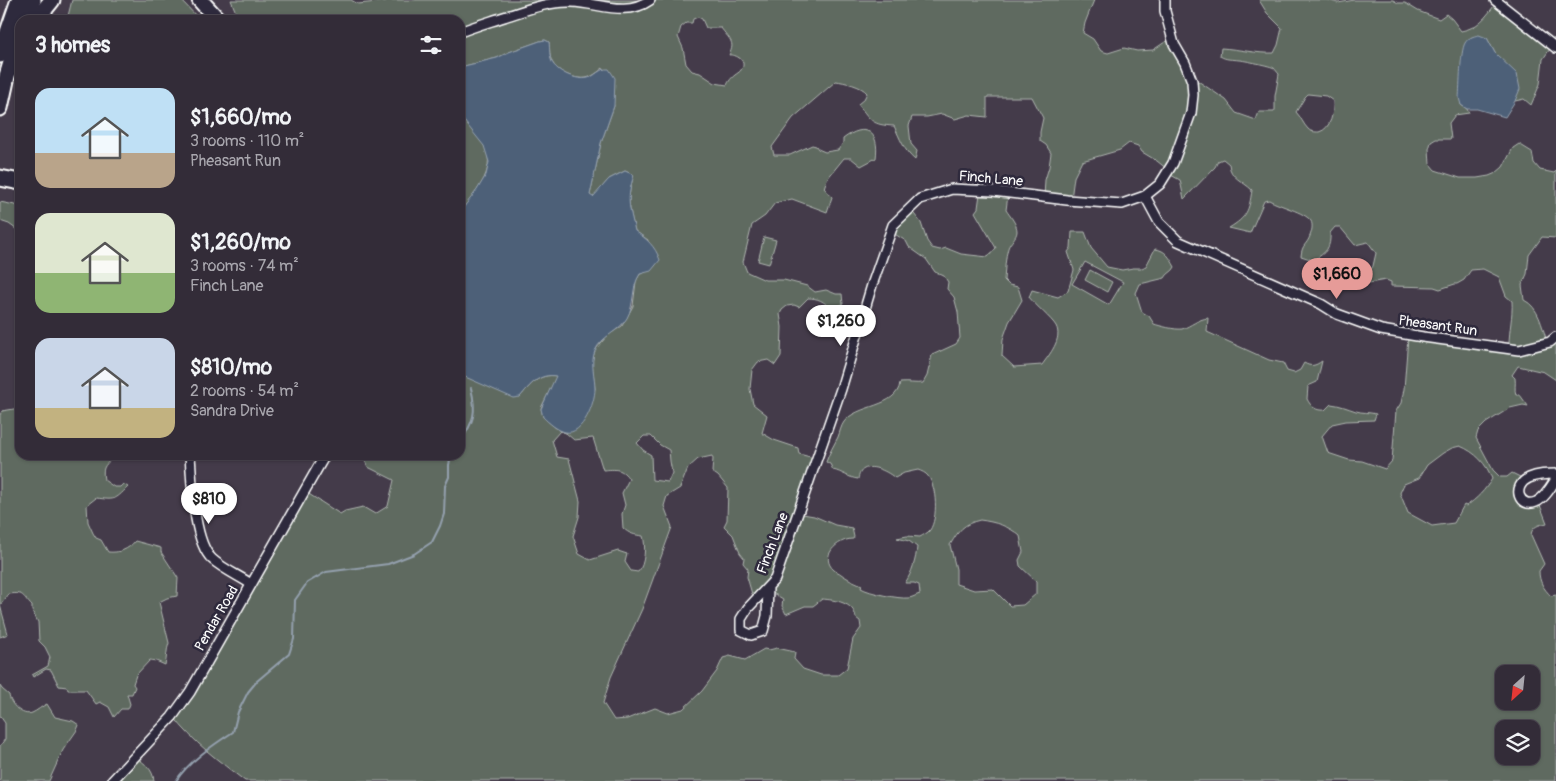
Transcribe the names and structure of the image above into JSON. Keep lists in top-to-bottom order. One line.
{"streets":{"street":["Finch Lane","Pheasant Run","Pendar Road"]},"crossings":[["Finch Lane","Pheasant Run"]],"north":"bottom left","page":{"heading":"3 homes","list":[{"name":"$1,660/mo","note":"3 rooms · 110 m² · Pheasant Run"},{"name":"$1,260/mo","note":"3 rooms · 74 m² · Finch Lane"},{"name":"$810/mo","note":"2 rooms · 54 m² · Sandra Drive"}],"price":["$1,660","$1,260","$810"]}}
